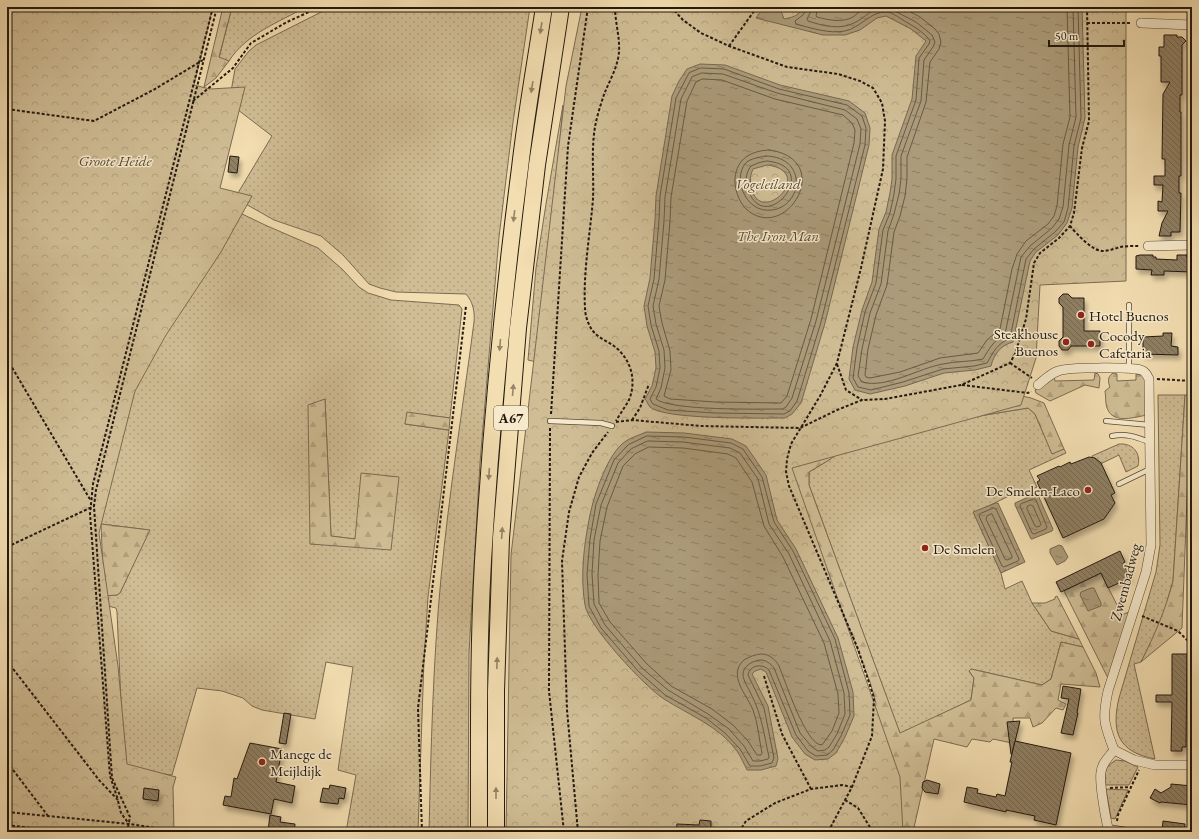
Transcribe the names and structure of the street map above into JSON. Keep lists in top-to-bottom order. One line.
{"streets":{"highway":["A67"],"street":["Zwembadweg"]},"parks":["Groote Heide","Vogeleiland","The Iron Man"],"places":["Hotel Buenos","Steakhouse Buenos","Cocody Cafetaria","De Smelen-Laco","De Smelen","Manege de Meijldijk"],"scale_bar":"50 m"}
